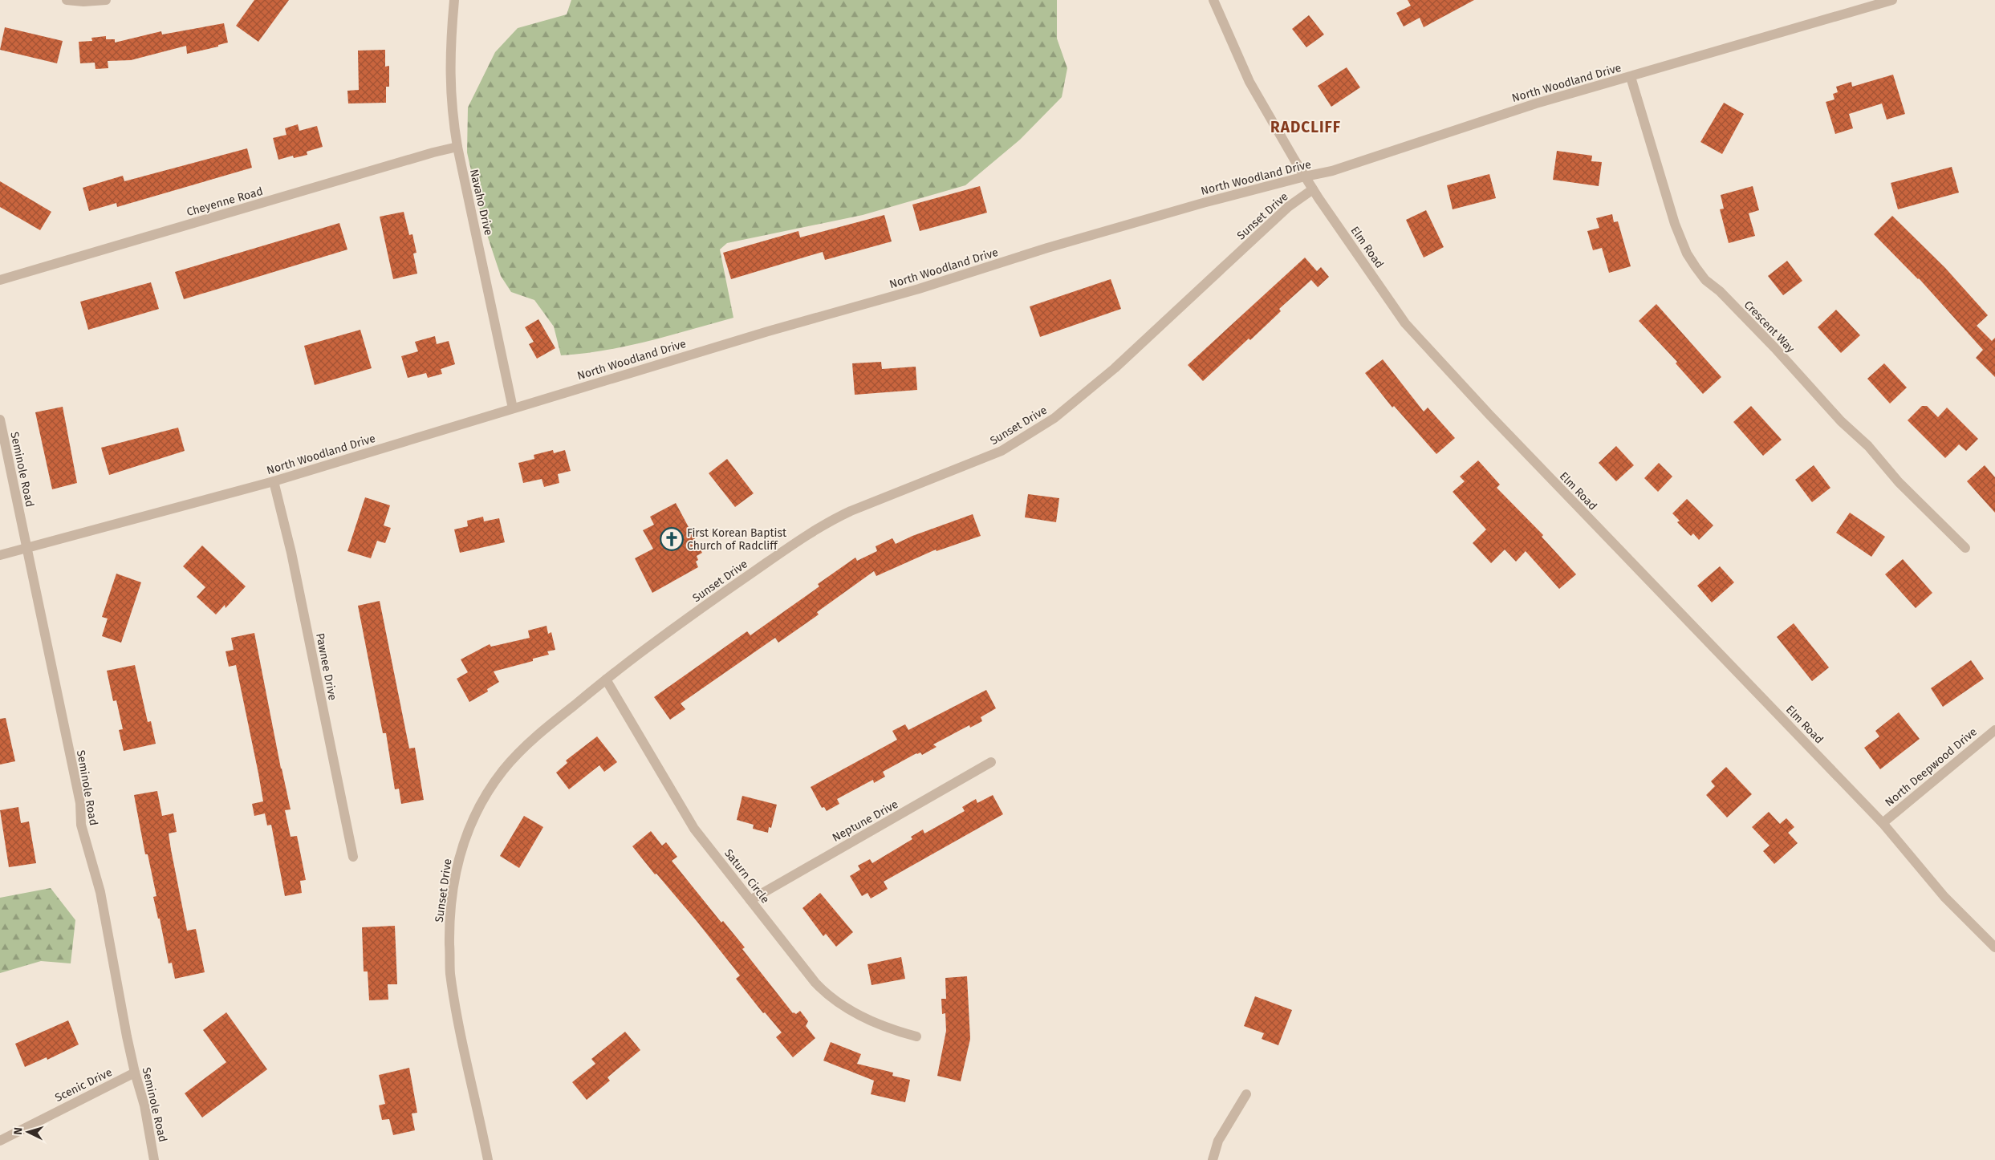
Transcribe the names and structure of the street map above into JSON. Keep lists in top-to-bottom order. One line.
{"streets":{"street":["North Woodland Drive","Cheyenne Road","Navaho Drive","Sunset Drive","Elm Road","Crescent Way","Seminole Road","Pawnee Drive","North Deepwood Drive","Neptune Drive","Saturn Circle","Scenic Drive"]},"crossings":[["North Woodland Drive","Navaho Drive"],["North Woodland Drive","Elm Road"],["North Woodland Drive","Crescent Way"],["North Woodland Drive","Seminole Road"],["North Woodland Drive","Pawnee Drive"],["Cheyenne Road","Navaho Drive"],["Sunset Drive","Elm Road"],["Sunset Drive","Saturn Circle"],["Elm Road","North Deepwood Drive"],["Seminole Road","Scenic Drive"],["Neptune Drive","Saturn Circle"]],"districts":["RADCLIFF"],"places":{"church":["First Korean Baptist Church of Radcliff"]},"north":"left"}
